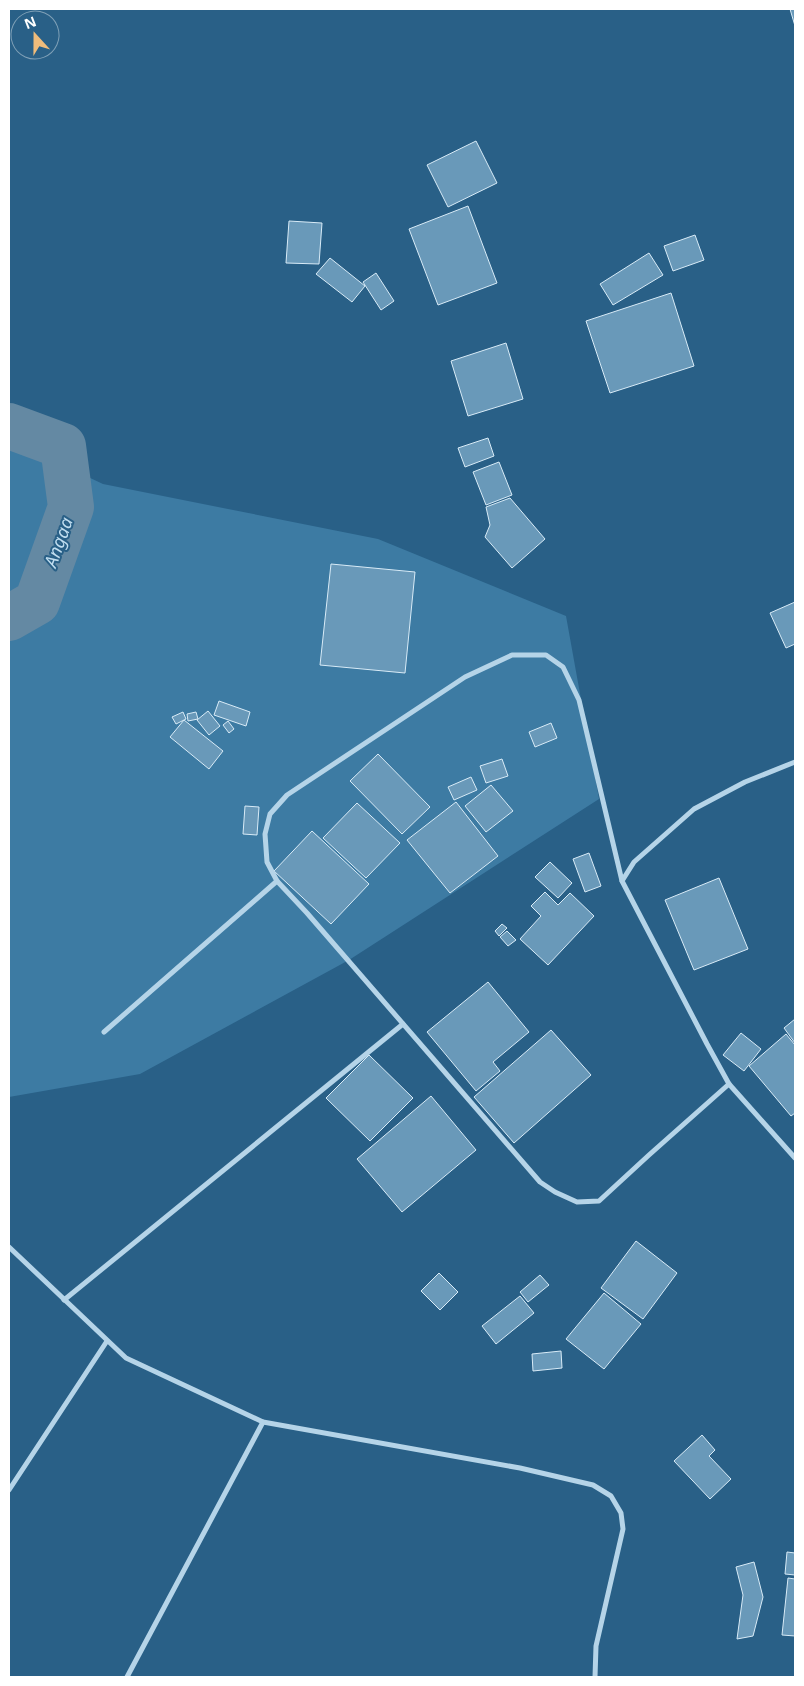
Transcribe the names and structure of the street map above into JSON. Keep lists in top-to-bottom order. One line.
{"water":["Angaa"],"north":"top"}
